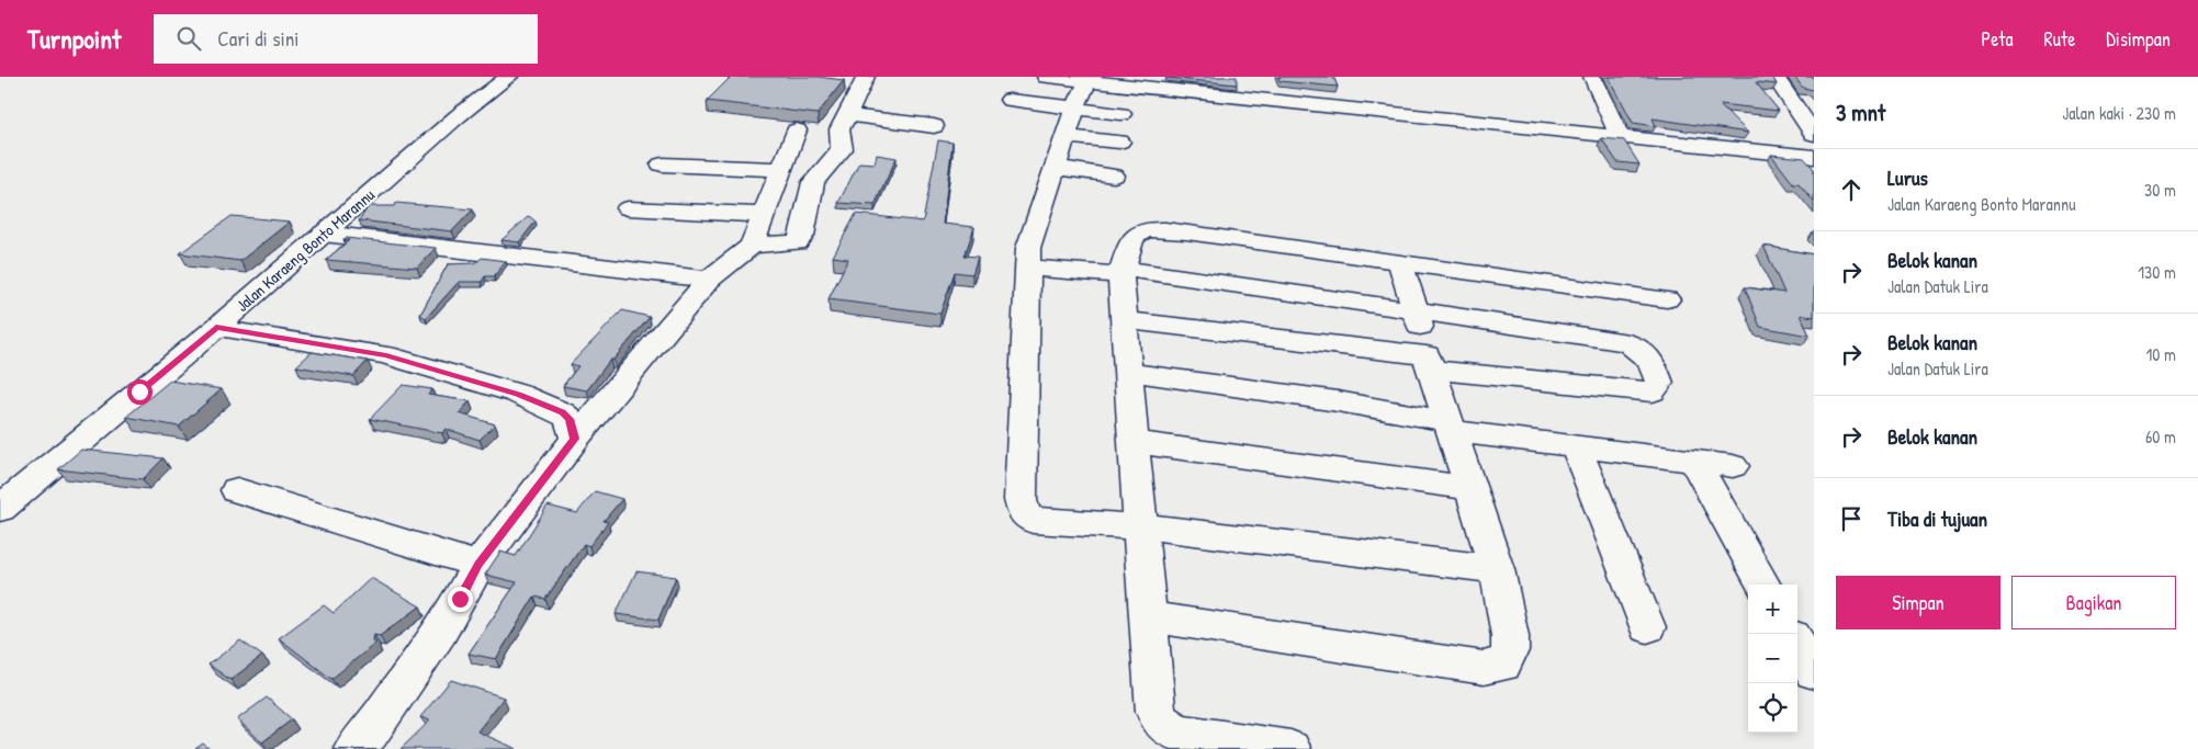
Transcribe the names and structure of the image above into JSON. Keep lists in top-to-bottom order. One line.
{"streets":{"street":["Jalan Karaeng Bonto Marannu"]},"page":{"header":"Turnpoint","search":"Cari di sini","nav":["Peta","Rute","Disimpan"],"heading":["3 mnt","Jalan kaki · 230 m"],"list":[["Lurus","Jalan Karaeng Bonto Marannu","30 m"],["Belok kanan","Jalan Datuk Lira","130 m"],["Belok kanan","Jalan Datuk Lira","10 m"],["Belok kanan","60 m"],"Tiba di tujuan"],"buttons":["Simpan","Bagikan"],"map_buttons":["+","−"]}}
